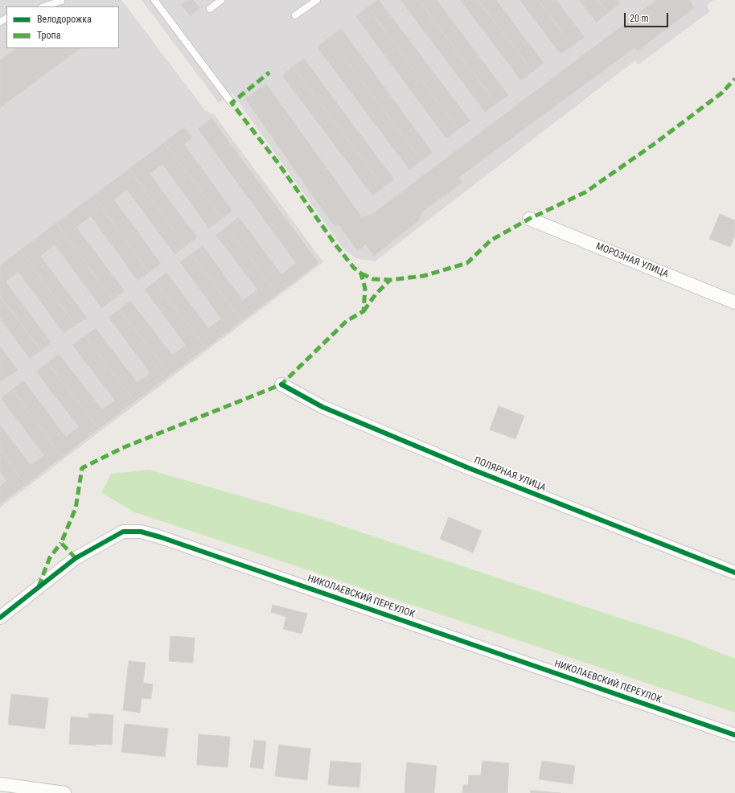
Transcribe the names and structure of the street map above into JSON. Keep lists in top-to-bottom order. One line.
{"streets":{"street":["МОРОЗНАЯ УЛИЦА","ПОЛЯРНАЯ УЛИЦА","НИКОЛАЕВСКИЙ ПЕРЕУЛОК"]},"legend":["Велодорожка","Тропа"],"scale_bar":"20 m"}
